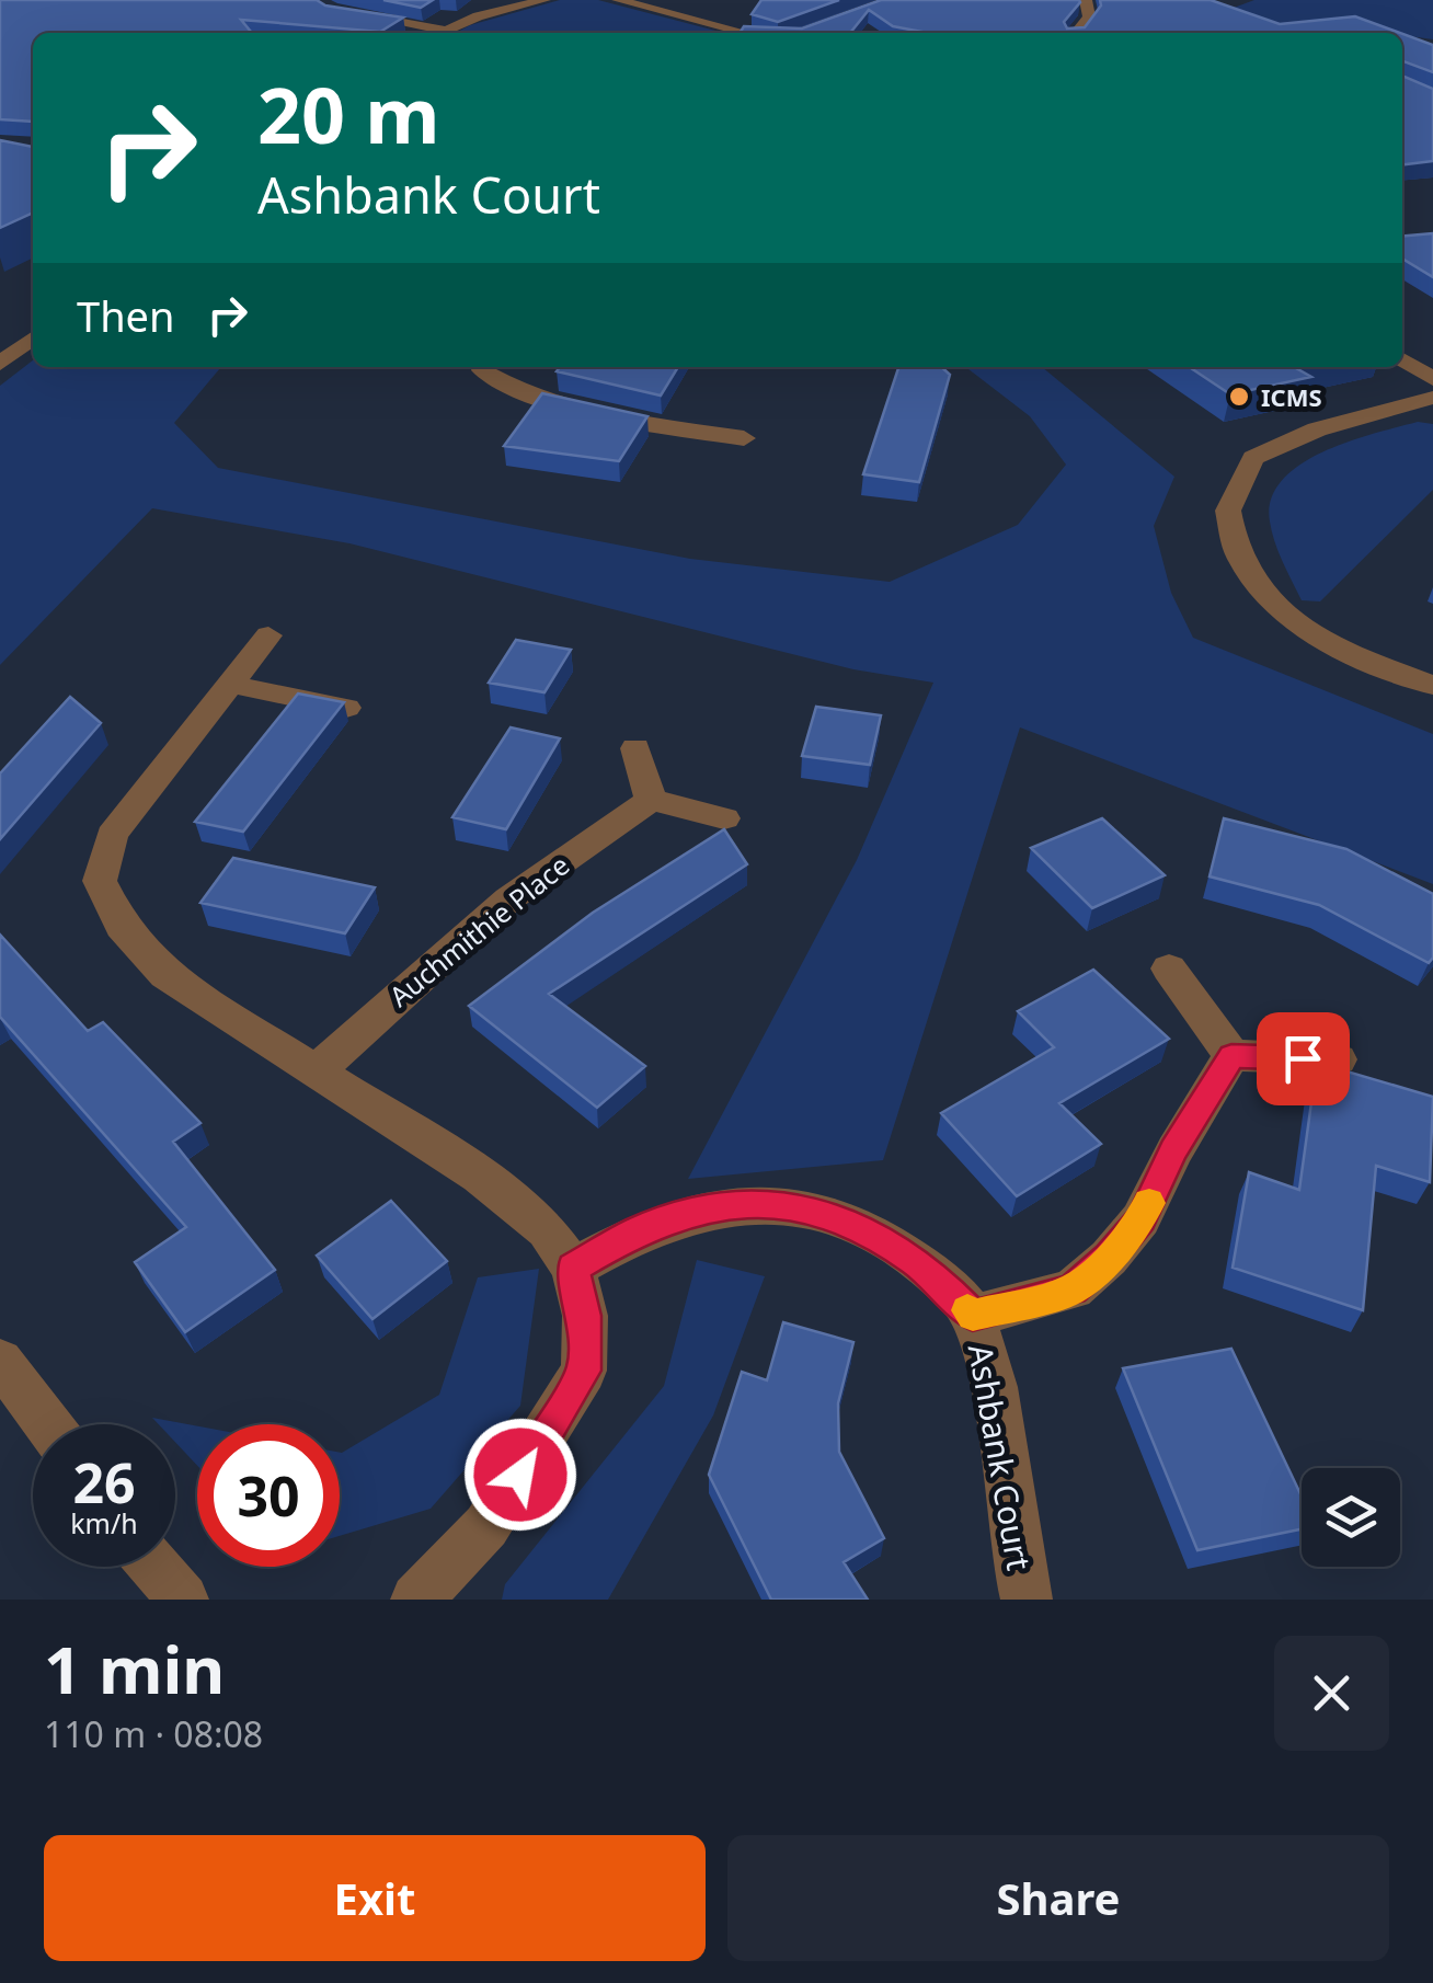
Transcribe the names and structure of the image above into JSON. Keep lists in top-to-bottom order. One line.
{"streets":{"street":["Auchmithie Place","Ashbank Court"]},"places":["ICMS"],"page":{"turn":["20 m","Ashbank Court"],"then":"Then","speed":"26 km/h","limit":"30","heading":["1 min","110 m · 08:08"],"buttons":["Exit","Share"]}}
